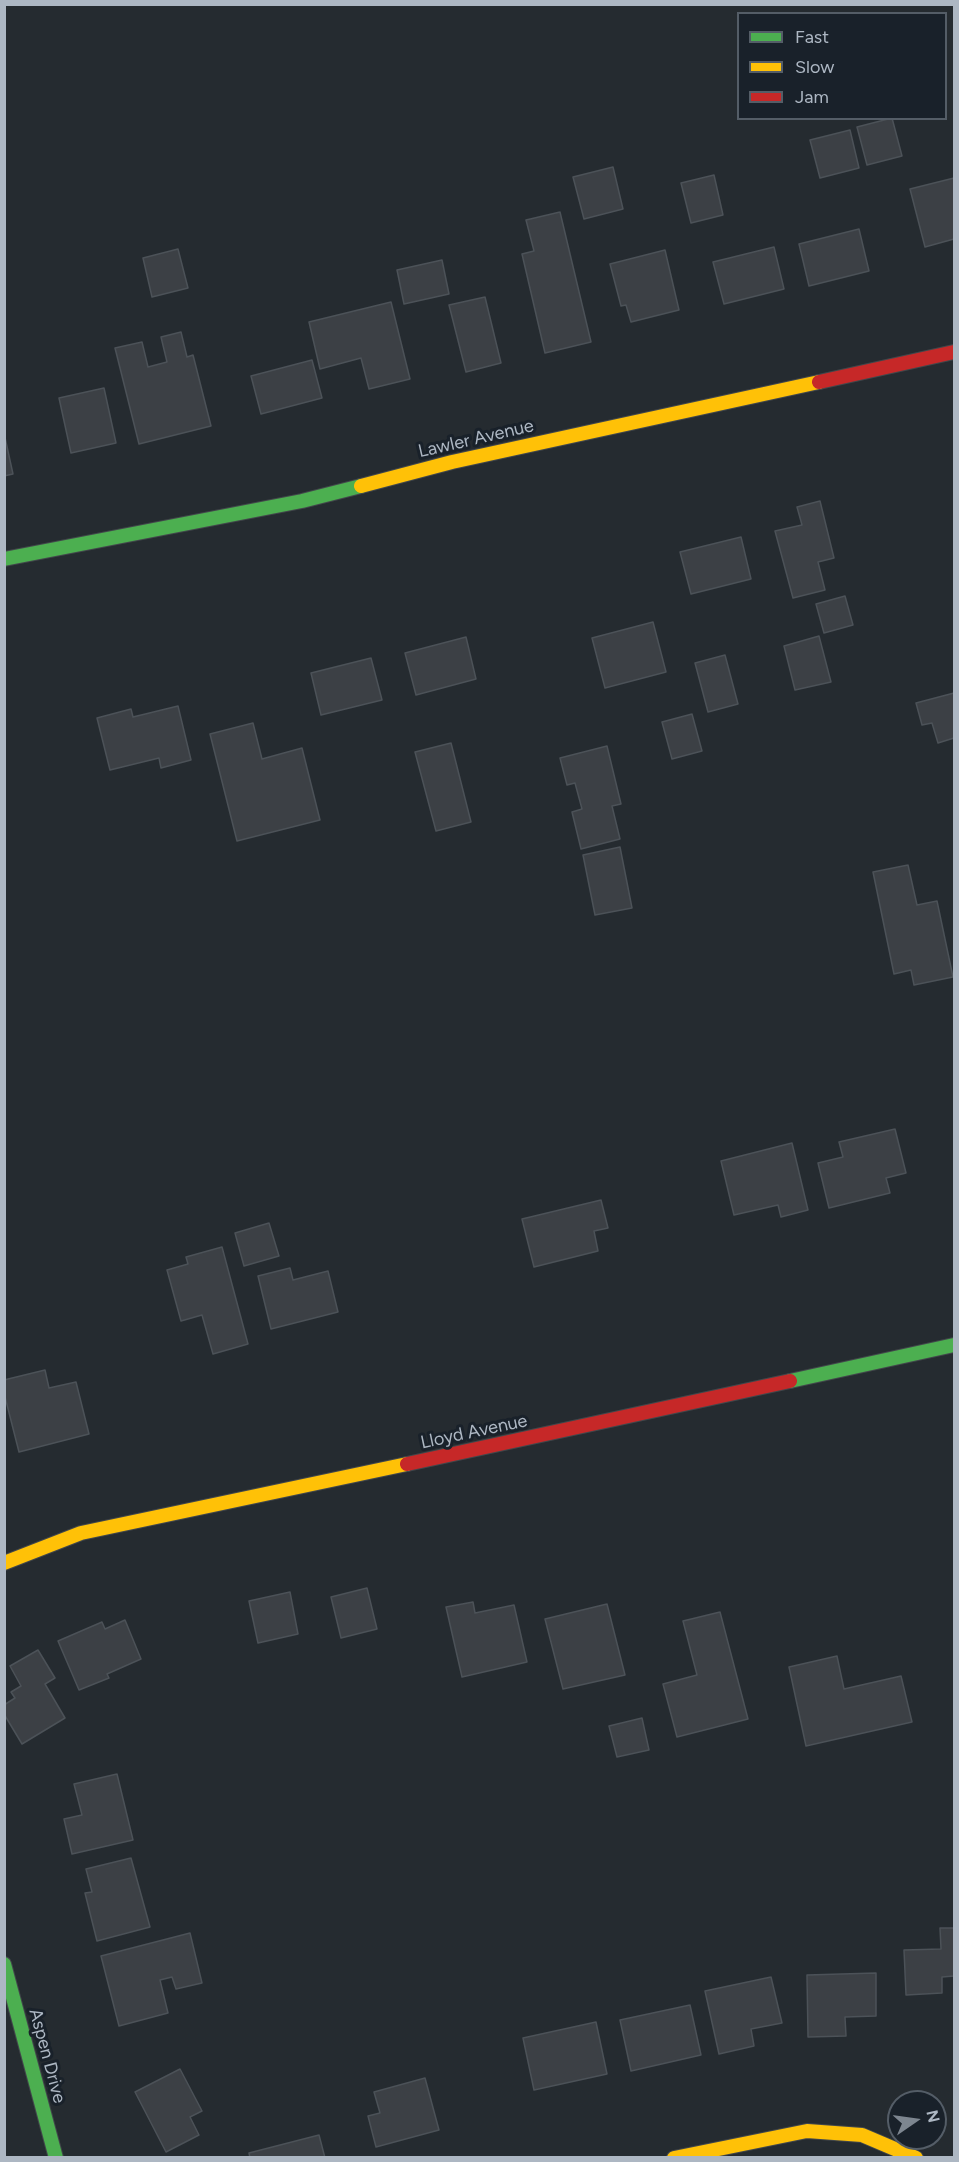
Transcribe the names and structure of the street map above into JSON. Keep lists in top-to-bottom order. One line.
{"streets":{"street":["Lawler Avenue","Lloyd Avenue","Aspen Drive"]},"legend":["Fast","Slow","Jam"],"north":"right"}
